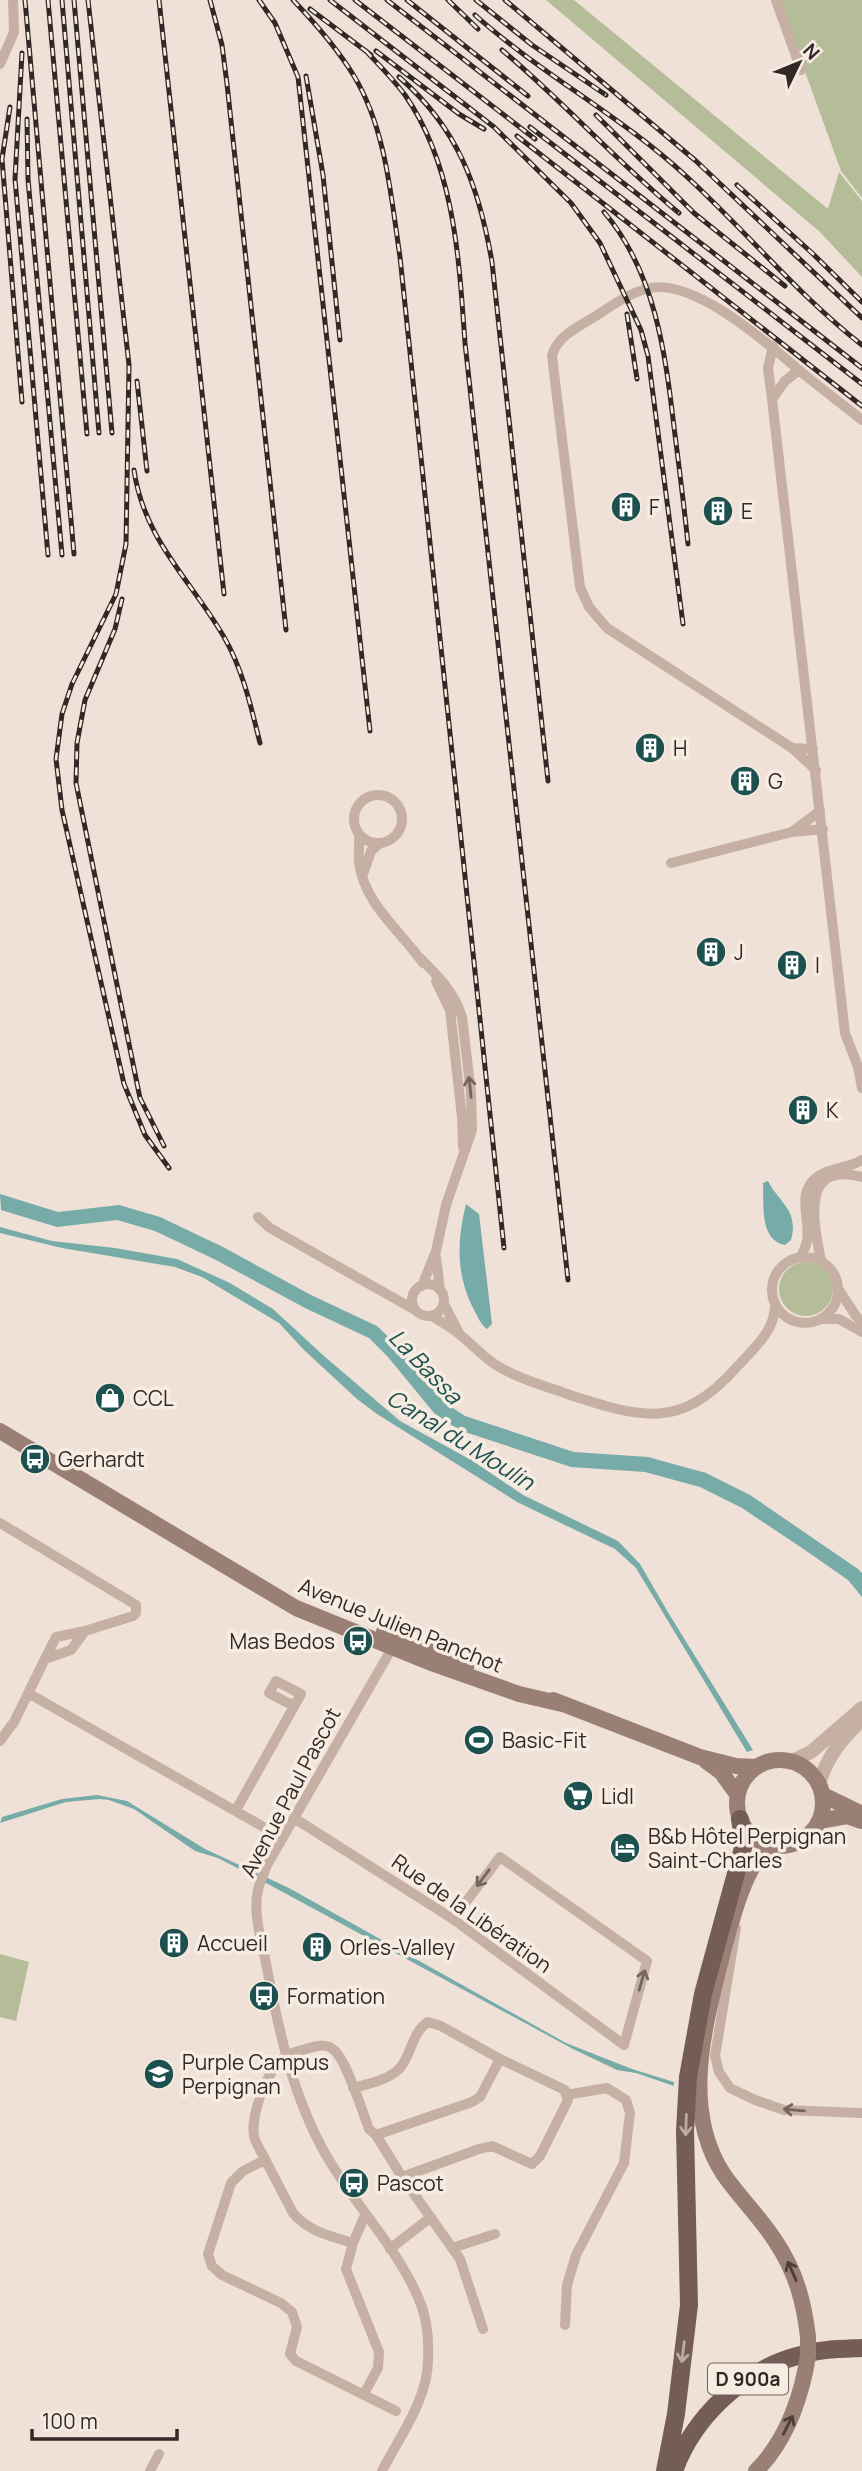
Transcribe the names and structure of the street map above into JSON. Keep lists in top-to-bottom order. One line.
{"streets":{"main road":["Avenue Julien Panchot","D 900a"],"street":["Avenue Paul Pascot","Rue de la Libération"]},"crossings":[["Avenue Julien Panchot","Avenue Paul Pascot"],["Avenue Paul Pascot","Rue de la Libération"]],"water":["La Bassa","Canal du Moulin"],"places":{"building":["F","E","H","G","J","I","K","Accueil","Orles-Valley"],"shop":["CCL"],"bus stop":["Gerhardt","Mas Bedos","Formation","Pascot"],"sports":["Basic-Fit"],"supermarket":["Lidl"],"hotel":["B&b Hôtel Perpignan Saint-Charles"],"school or university":["Purple Campus Perpignan"]},"scale_bar":"100 m","north":"top right"}
